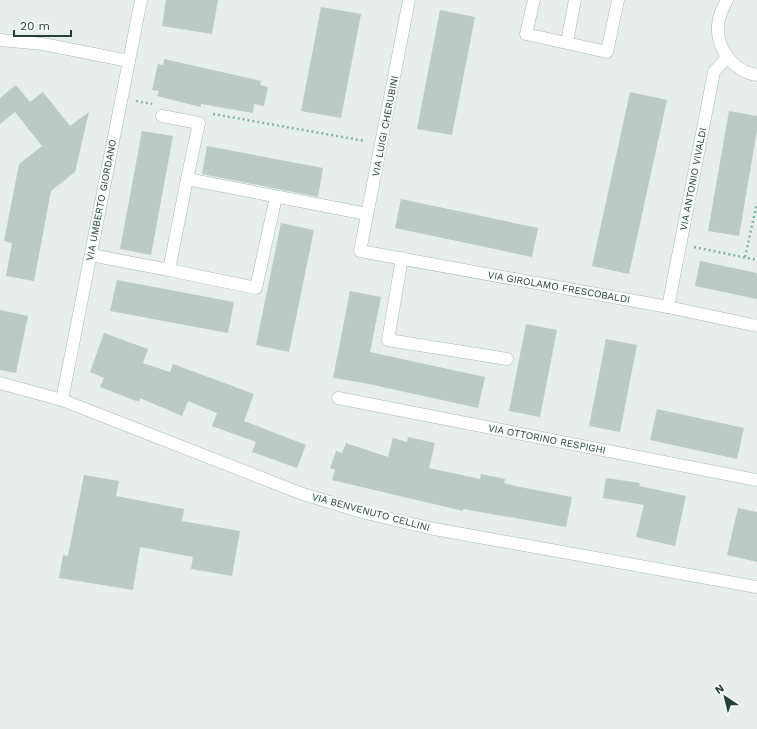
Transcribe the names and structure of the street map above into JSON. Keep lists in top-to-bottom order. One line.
{"streets":{"street":["VIA LUIGI CHERUBINI","VIA ANTONIO VIVALDI","VIA UMBERTO GIORDANO","VIA GIROLAMO FRESCOBALDI","VIA OTTORINO RESPIGHI","VIA BENVENUTO CELLINI"]},"crossings":[["VIA LUIGI CHERUBINI","VIA GIROLAMO FRESCOBALDI"],["VIA ANTONIO VIVALDI","VIA GIROLAMO FRESCOBALDI"],["VIA UMBERTO GIORDANO","VIA BENVENUTO CELLINI"]],"scale_bar":"20 m","north":"top left"}
